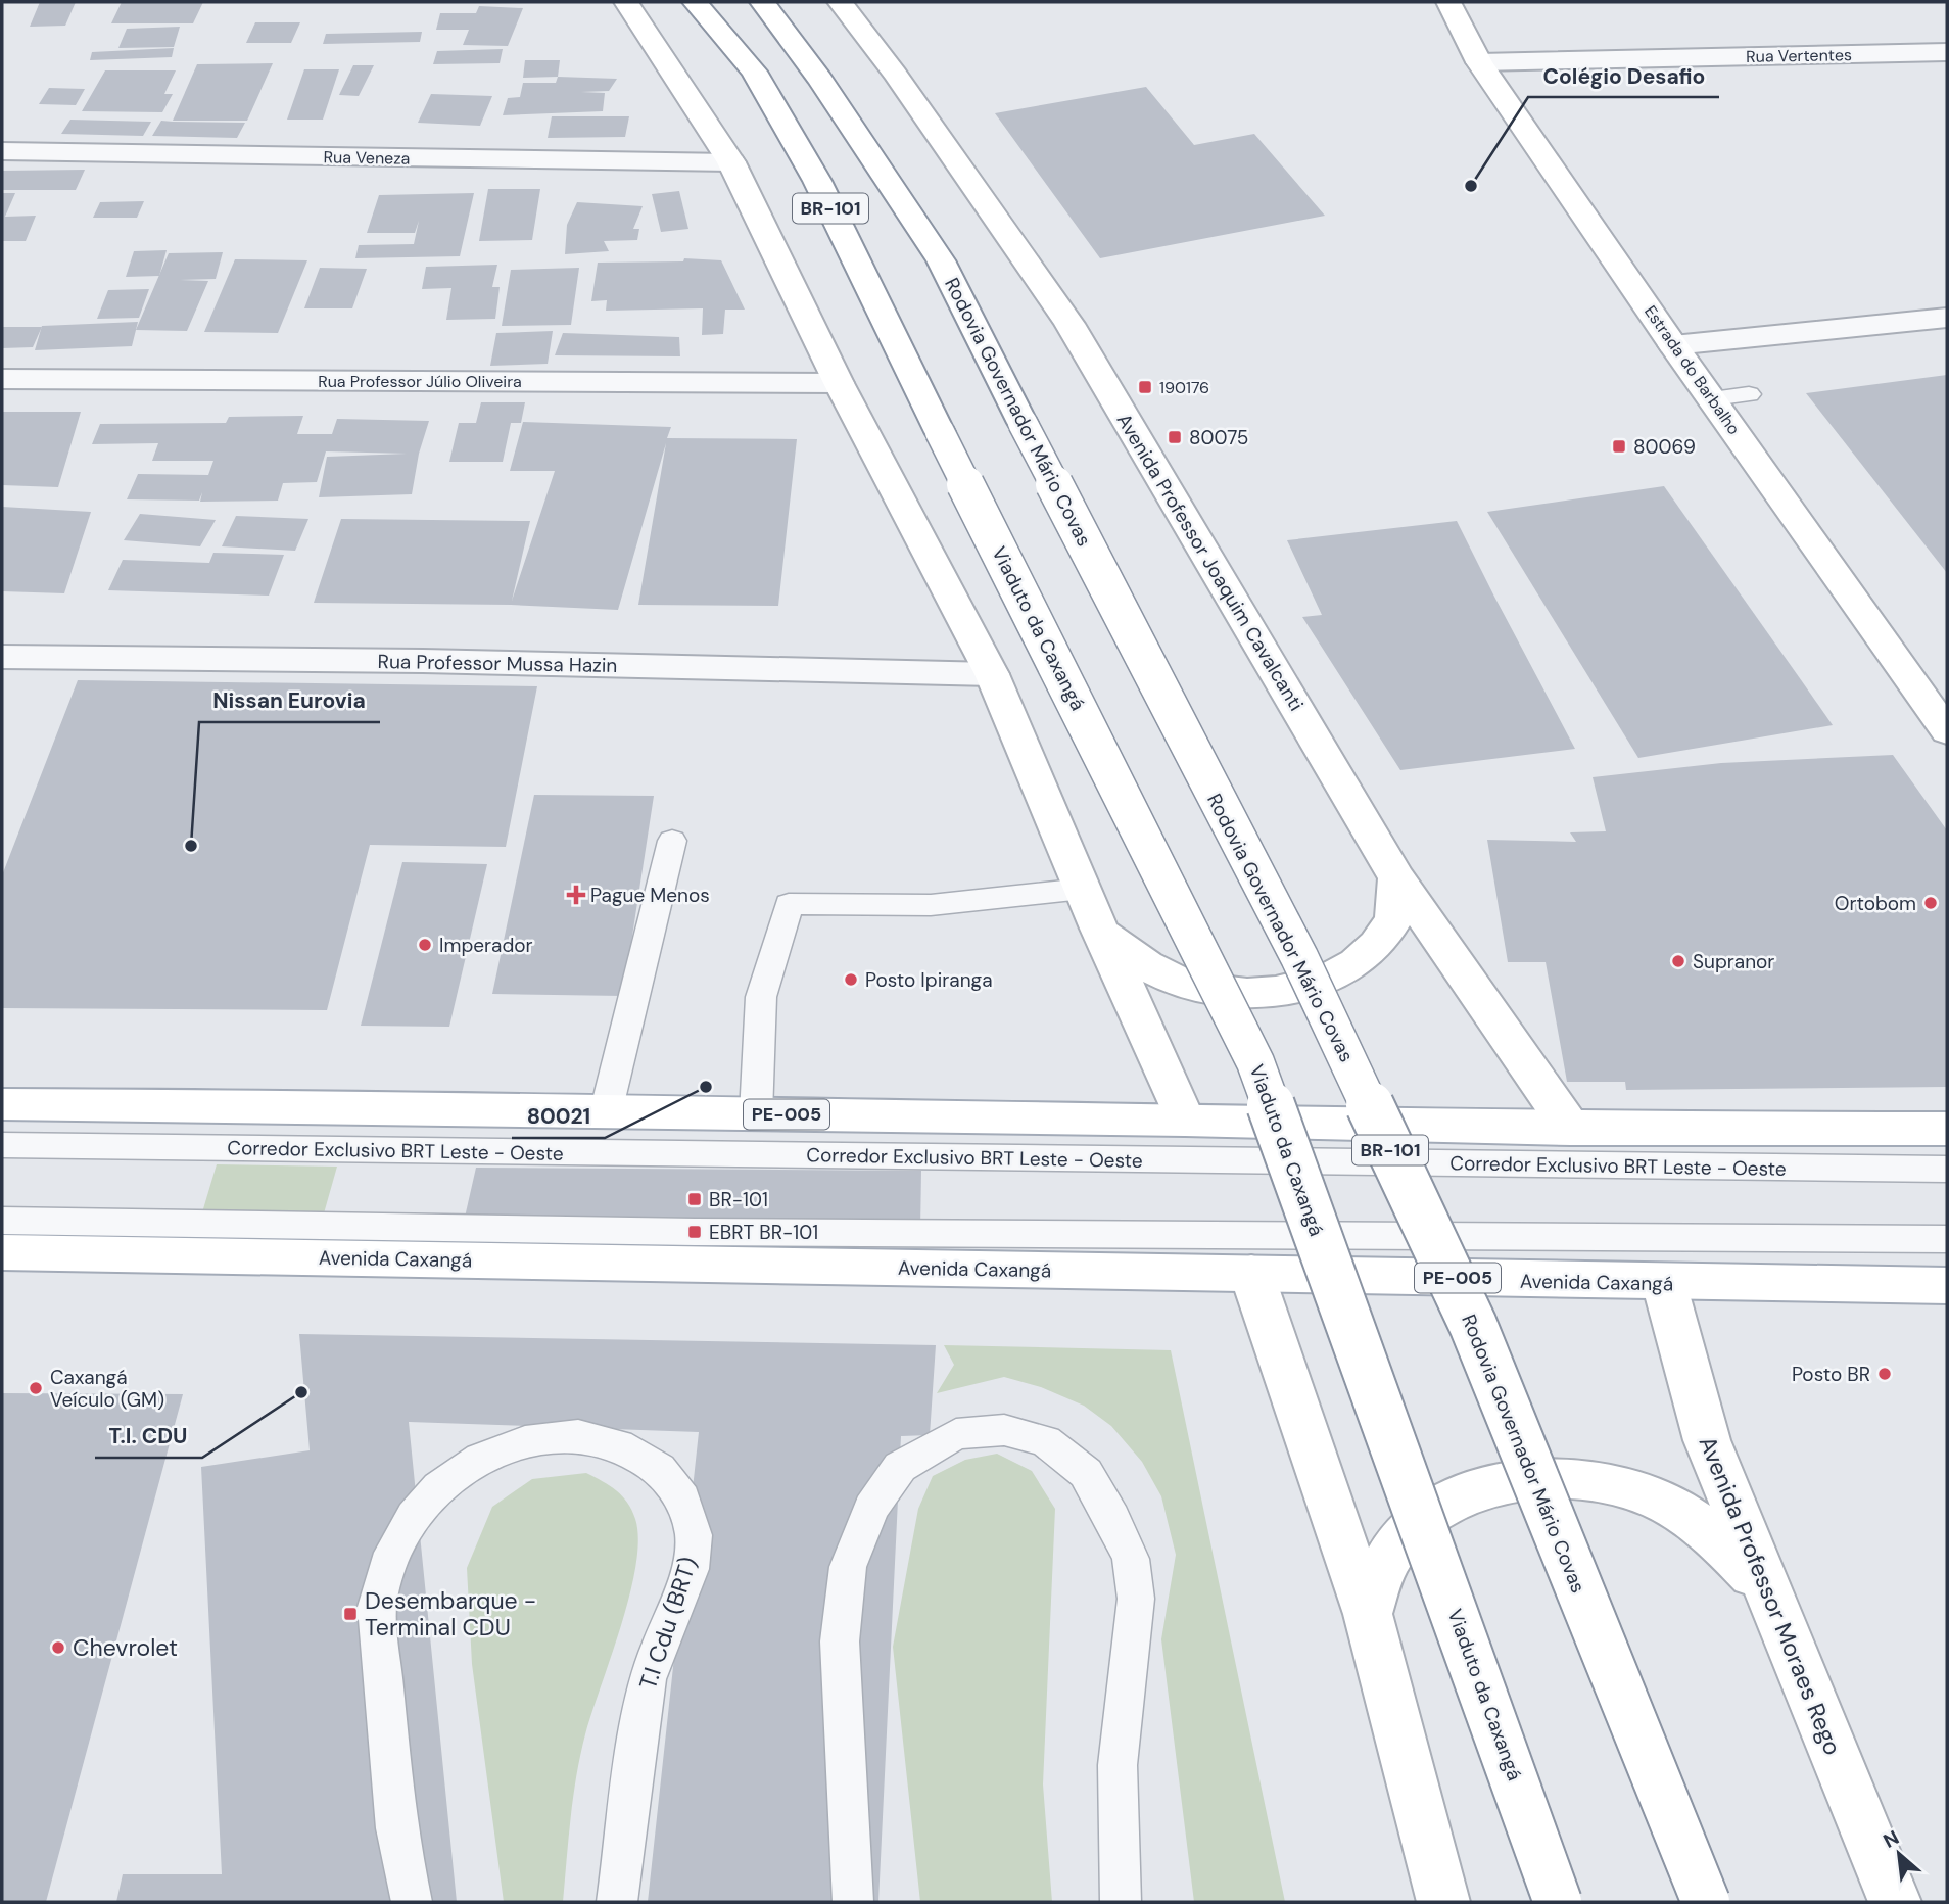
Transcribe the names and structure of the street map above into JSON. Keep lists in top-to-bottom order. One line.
{"streets":{"main road":["BR-101","Estrada do Barbalho","Rodovia Governador Mário Covas","Avenida Professor Joaquim Cavalcanti","Viaduto da Caxangá","PE-005","Avenida Caxangá","Avenida Professor Moraes Rego"],"street":["Rua Vertentes","Rua Veneza","Rua Professor Júlio Oliveira","Rua Professor Mussa Hazin"],"lane":["Corredor Exclusivo BRT Leste - Oeste","T.I Cdu (BRT)"]},"crossings":[["Rua Vertentes","Estrada do Barbalho"],["Avenida Professor Joaquim Cavalcanti","PE-005"],["Avenida Caxangá","Avenida Professor Moraes Rego"]],"places":{"other":["Colégio Desafio","Nissan Eurovia","Ortobom","Imperador","Supranor","Posto Ipiranga","80021","Posto BR","Caxangá Veículo (GM)","T.I. CDU","Chevrolet"],"transit":["190176","80075","80069","BR-101","EBRT BR-101","Desembarque - Terminal CDU"],"health":["Pague Menos"]},"north":"top left"}
